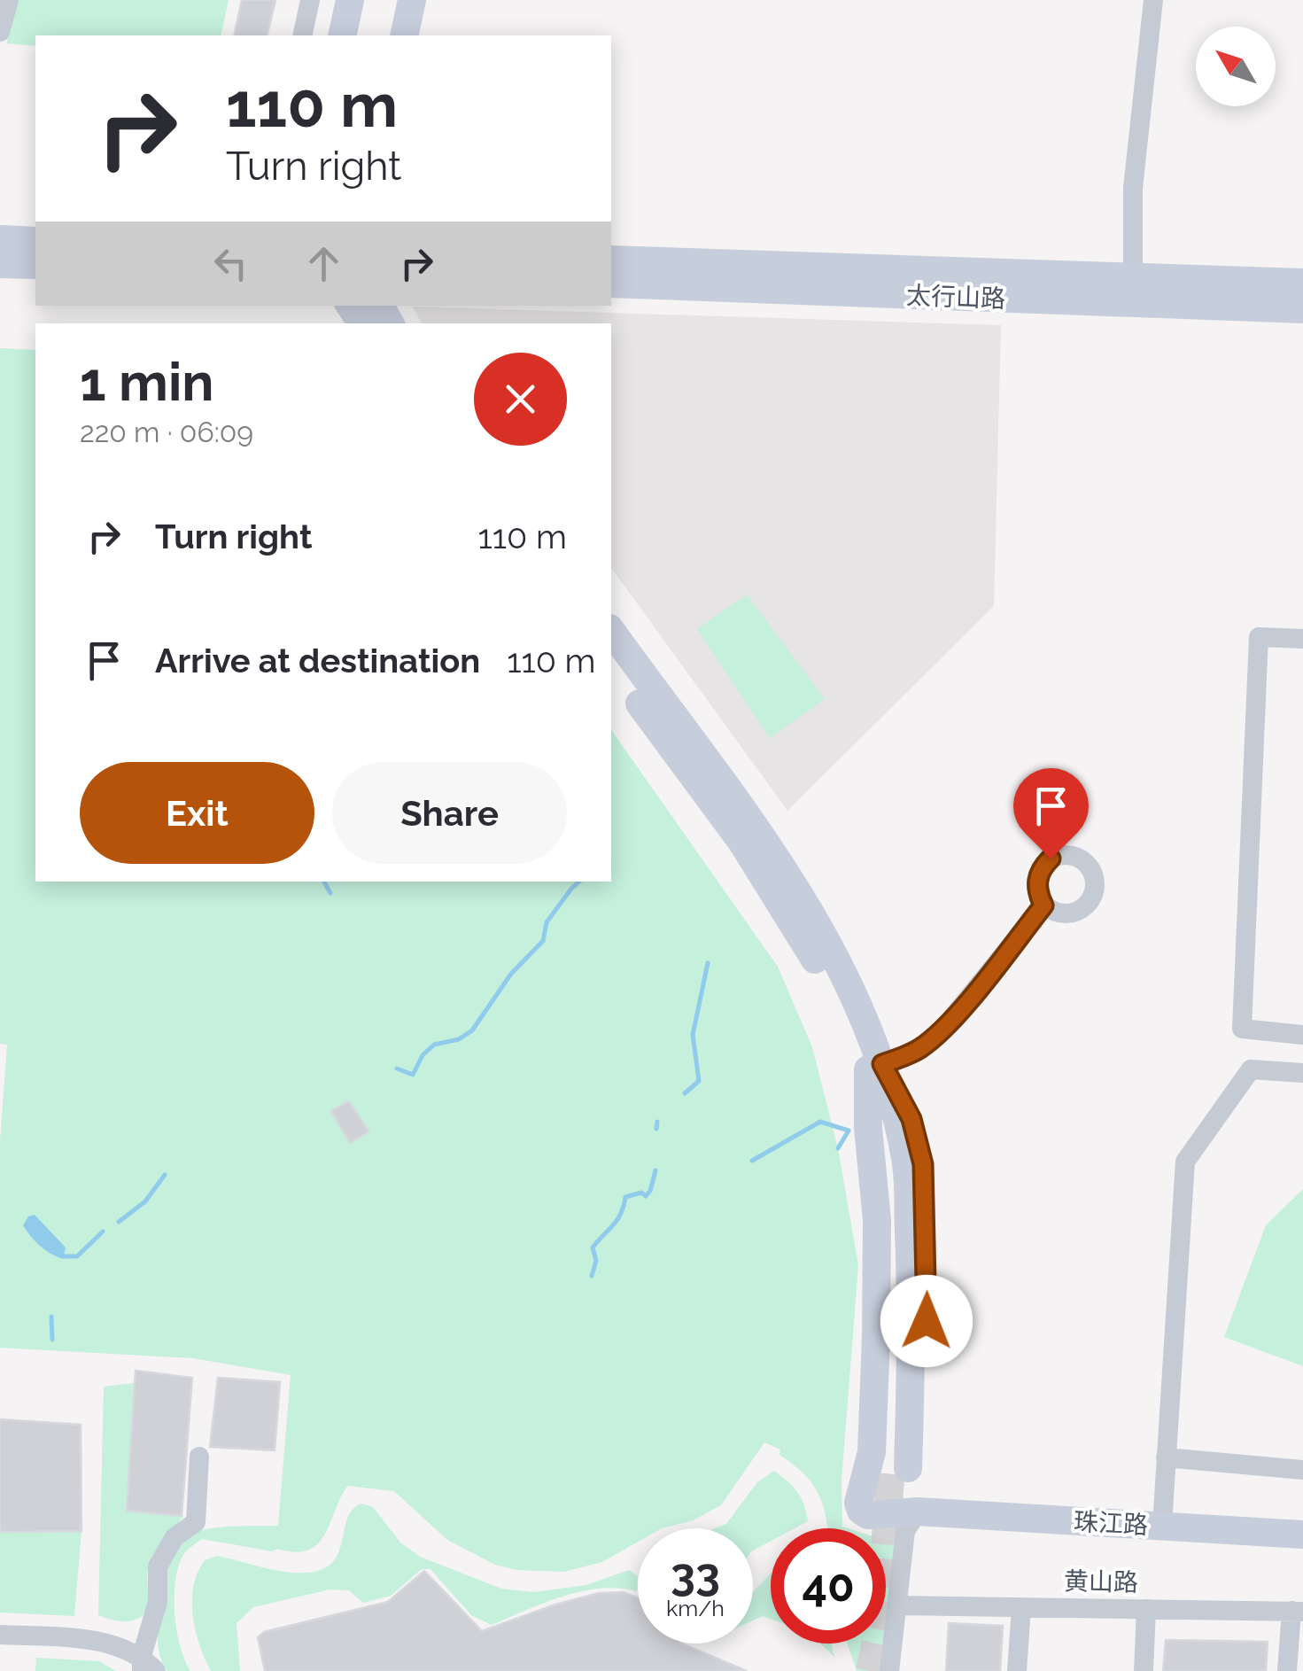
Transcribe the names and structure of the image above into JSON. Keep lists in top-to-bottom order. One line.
{"streets":{"main road":["太行山路","珠江路"],"street":["黄山路"]},"north":"top left","page":{"turn":["110 m","Turn right"],"heading":["1 min","220 m · 06:09"],"list":[{"name":"Turn right","value":"110 m"},{"name":"Arrive at destination","value":"110 m"}],"buttons":["Exit","Share"],"speed":"33 km/h","limit":"40"}}
